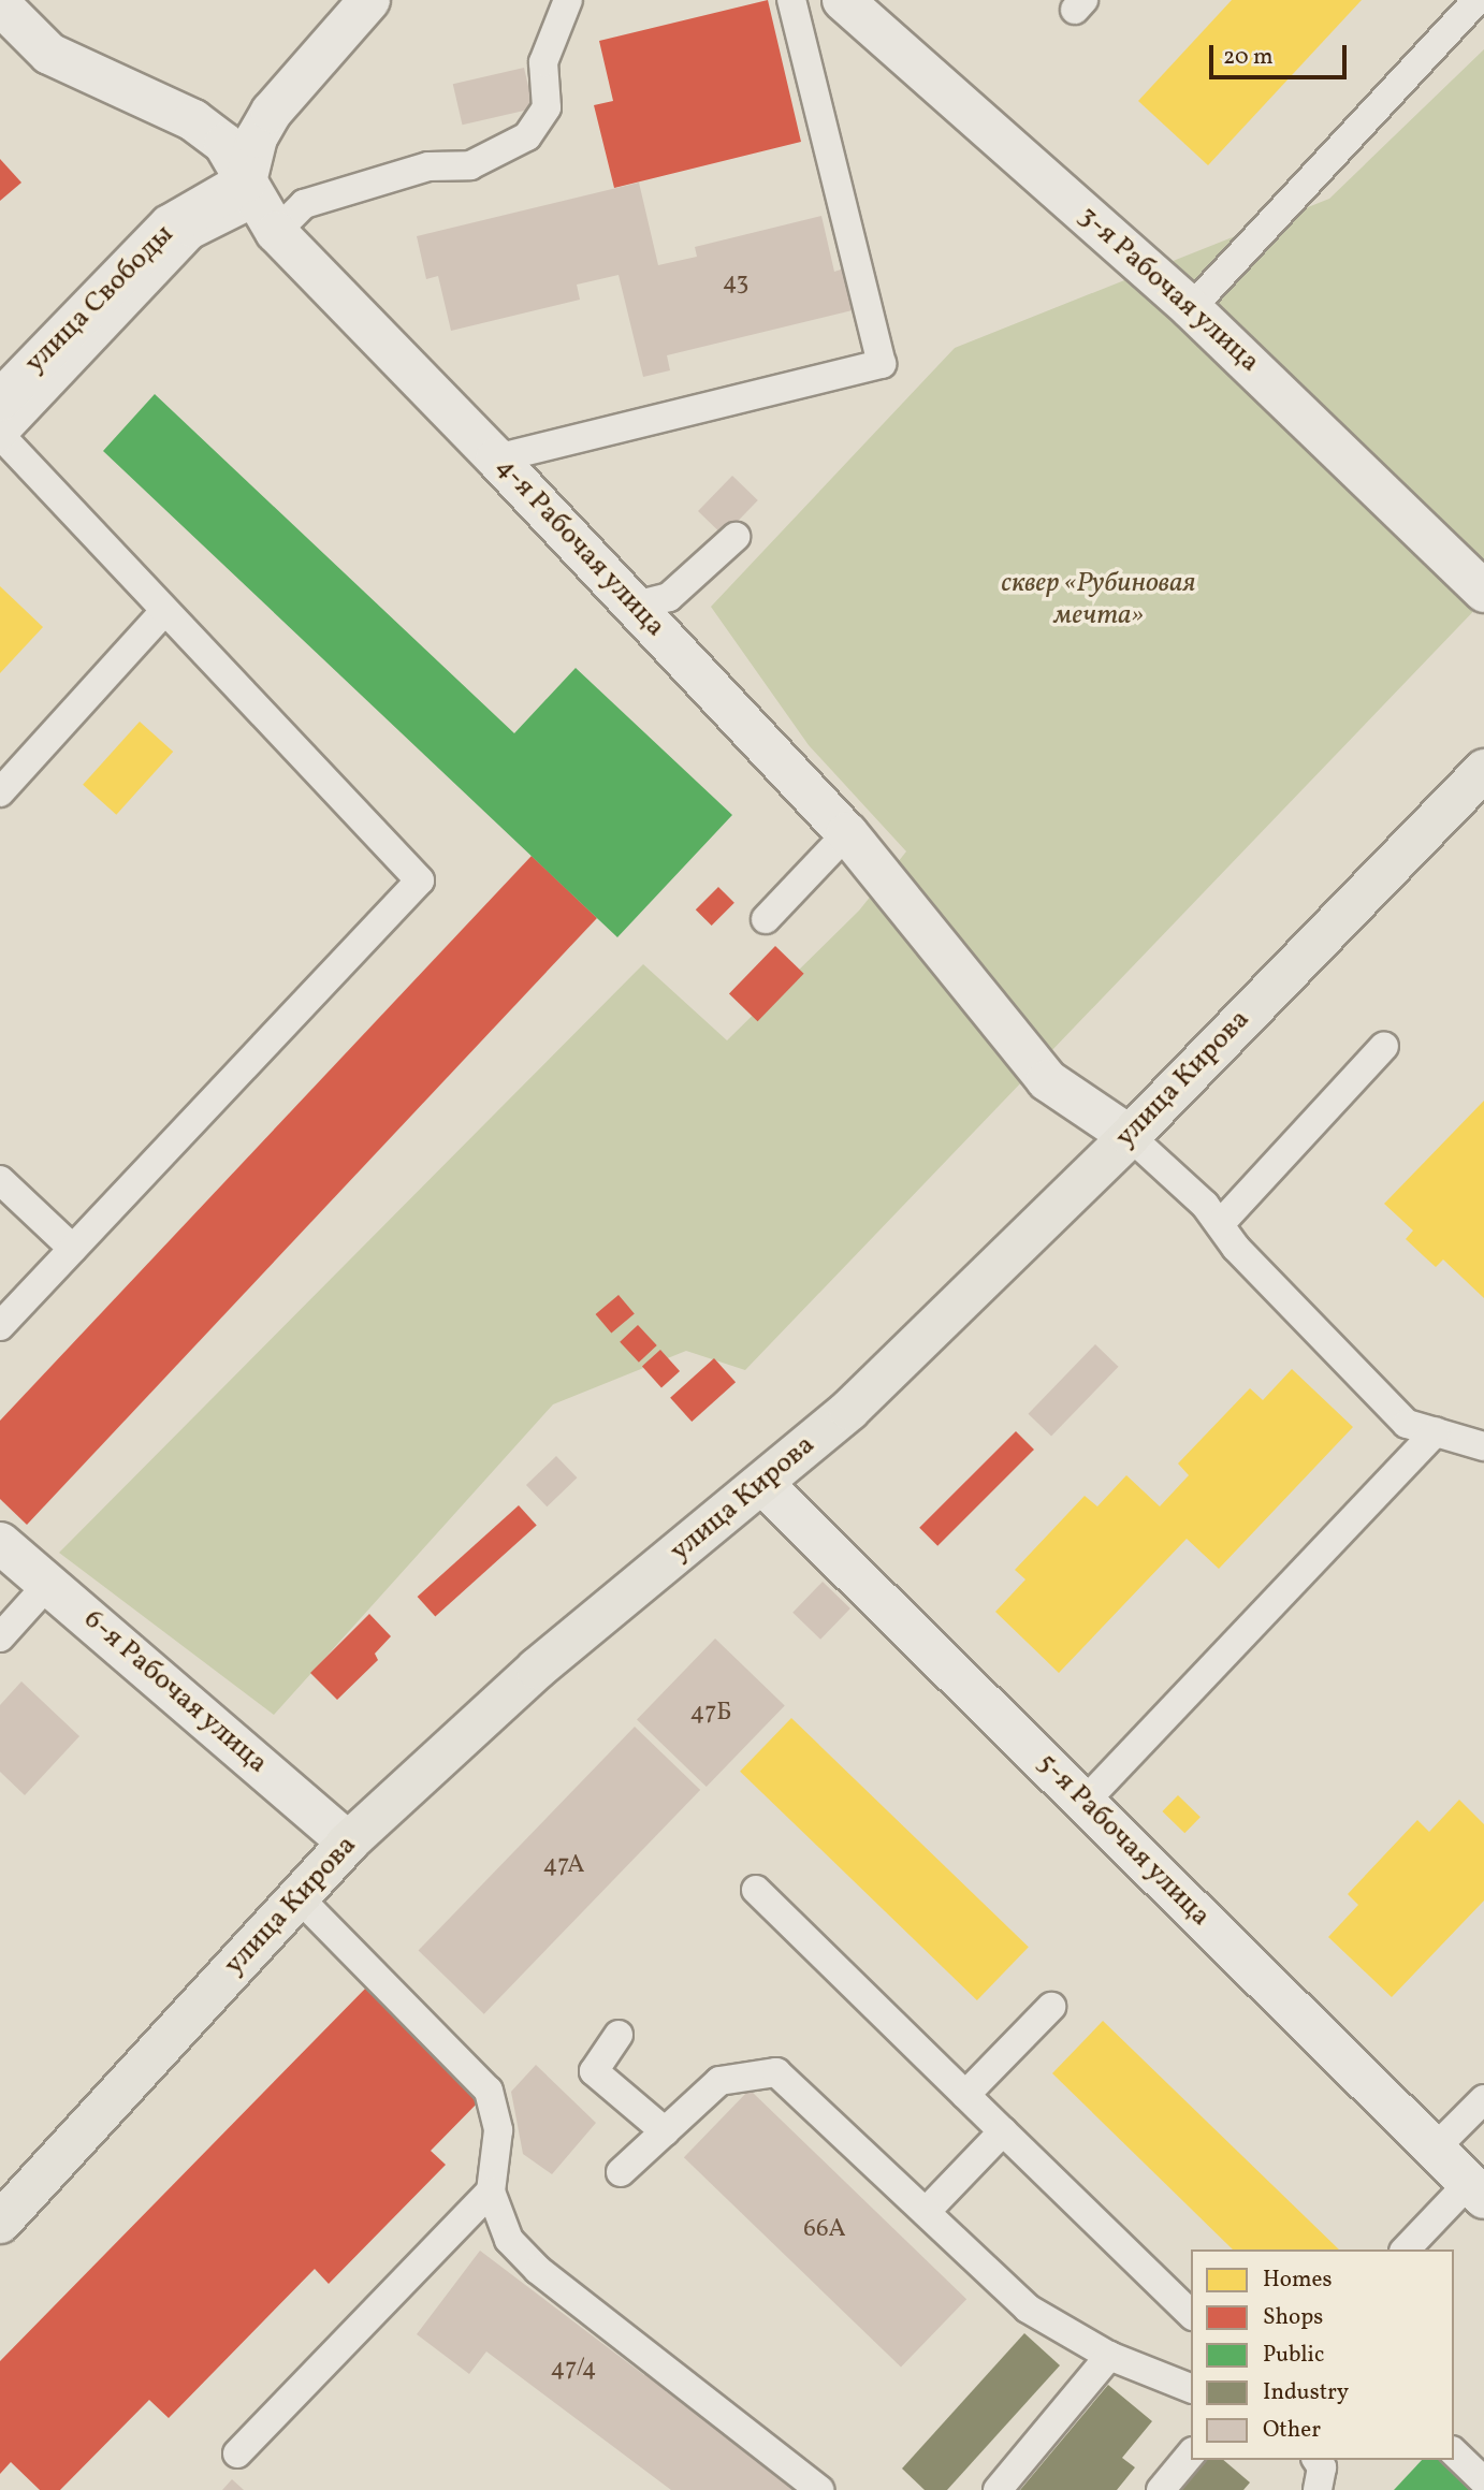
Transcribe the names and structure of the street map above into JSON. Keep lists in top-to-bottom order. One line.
{"streets":{"main road":["улица Кирова"],"street":["3-я Рабочая улица","улица Свободы","4-я Рабочая улица","6-я Рабочая улица","5-я Рабочая улица"]},"crossings":[["улица Свободы","4-я Рабочая улица"],["4-я Рабочая улица","улица Кирова"],["улица Кирова","6-я Рабочая улица"],["улица Кирова","5-я Рабочая улица"]],"parks":["сквер «Рубиновая мечта»"],"house_numbers":["43","47Б","47А","66А","47/4"],"legend":["Homes","Shops","Public","Industry","Other"],"scale_bar":"20 m"}
